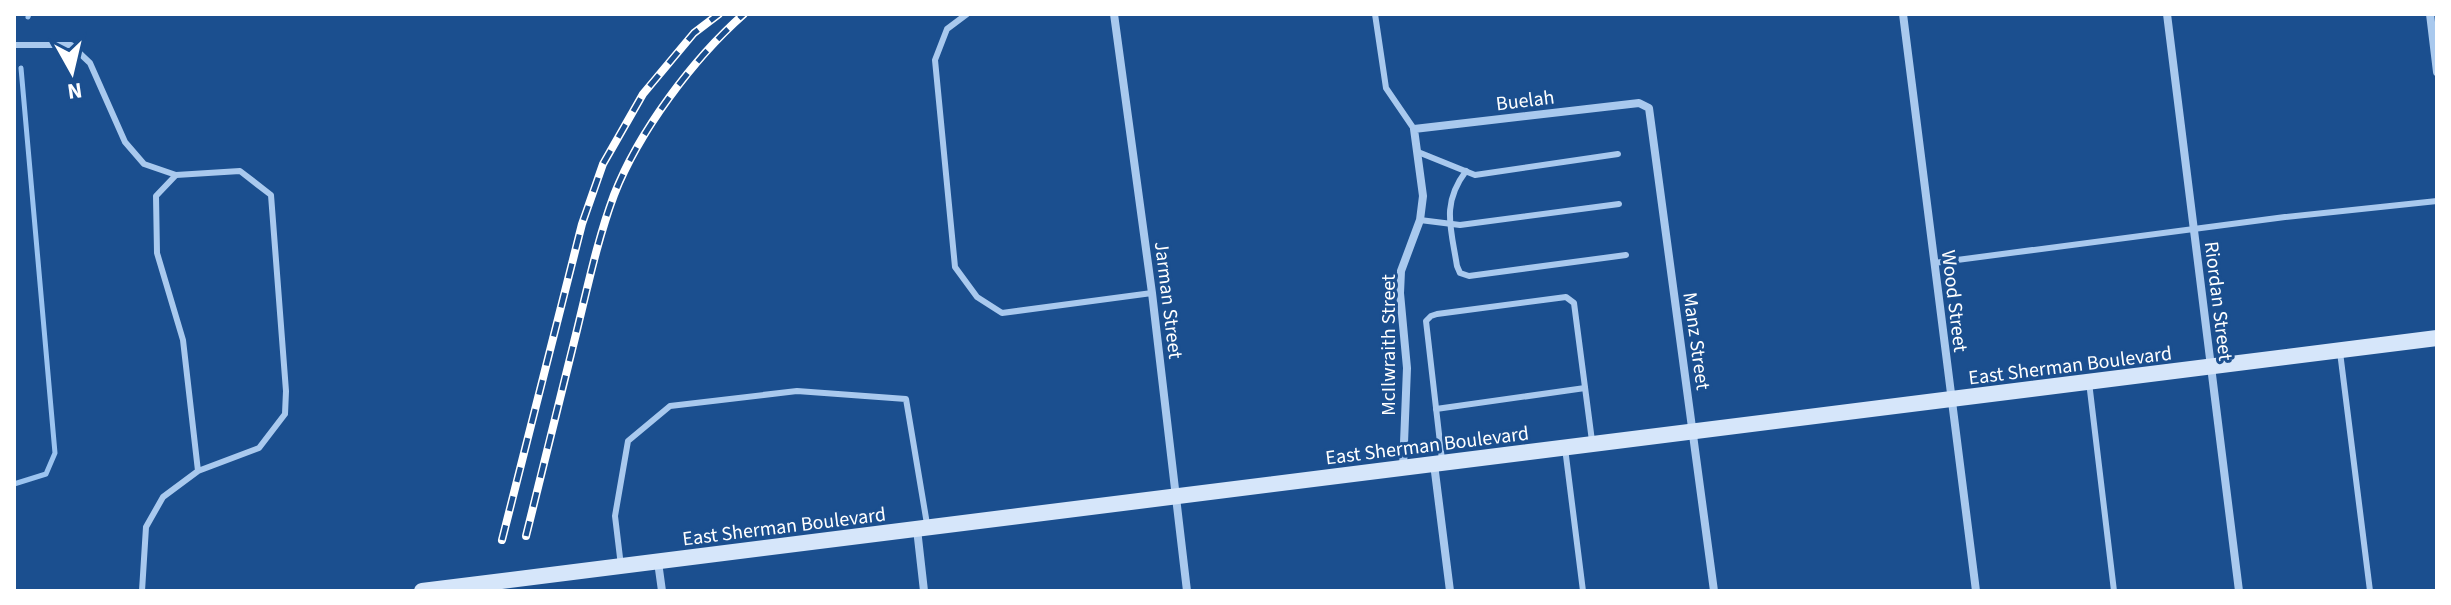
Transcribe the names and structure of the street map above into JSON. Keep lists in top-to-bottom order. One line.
{"streets":{"main road":["East Sherman Boulevard"],"street":["Buelah","Jarman Street","Wood Street","Riordan Street","Manz Street","McIlwraith Street"]},"crossings":[["Buelah","Manz Street"],["Buelah","McIlwraith Street"],["Jarman Street","East Sherman Boulevard"],["Wood Street","East Sherman Boulevard"],["Riordan Street","East Sherman Boulevard"],["Manz Street","East Sherman Boulevard"],["McIlwraith Street","East Sherman Boulevard"]],"north":"bottom"}
